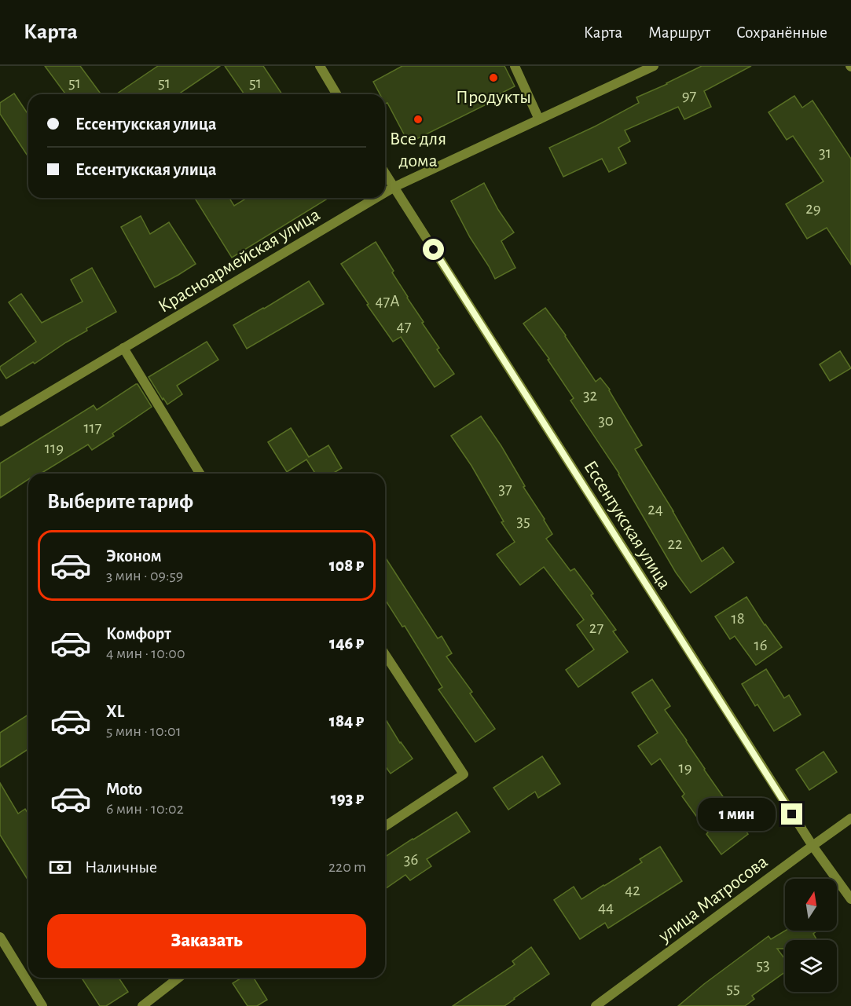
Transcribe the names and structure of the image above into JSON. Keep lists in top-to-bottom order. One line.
{"streets":{"street":["Красноармейская улица","Ессентукская улица","улица Матросова"]},"crossings":[["Красноармейская улица","Ессентукская улица"],["Ессентукская улица","улица Матросова"]],"places":["Продукты","Все для дома"],"house_numbers":["51","51","51","97","31","29","47А","47","32","30","117","119","37","24","35","22","18","27","16","19","36","42","44","53","55"],"north":"top","page":{"header":"Карта","nav":["Карта","Маршрут","Сохранённые"],"banner":["Ессентукская улица","Ессентукская улица"],"heading":"Выберите тариф","list":[{"name":"Эконом","note":"3 мин · 09:59","value":"108 ₽"},{"name":"Комфорт","note":"4 мин · 10:00","value":"146 ₽"},{"name":"XL","note":"5 мин · 10:01","value":"184 ₽"},{"name":"Moto","note":"6 мин · 10:02","value":"193 ₽"}],"bubble":"1 мин","pay":["Наличные","220 m"],"buttons":"Заказать"}}
